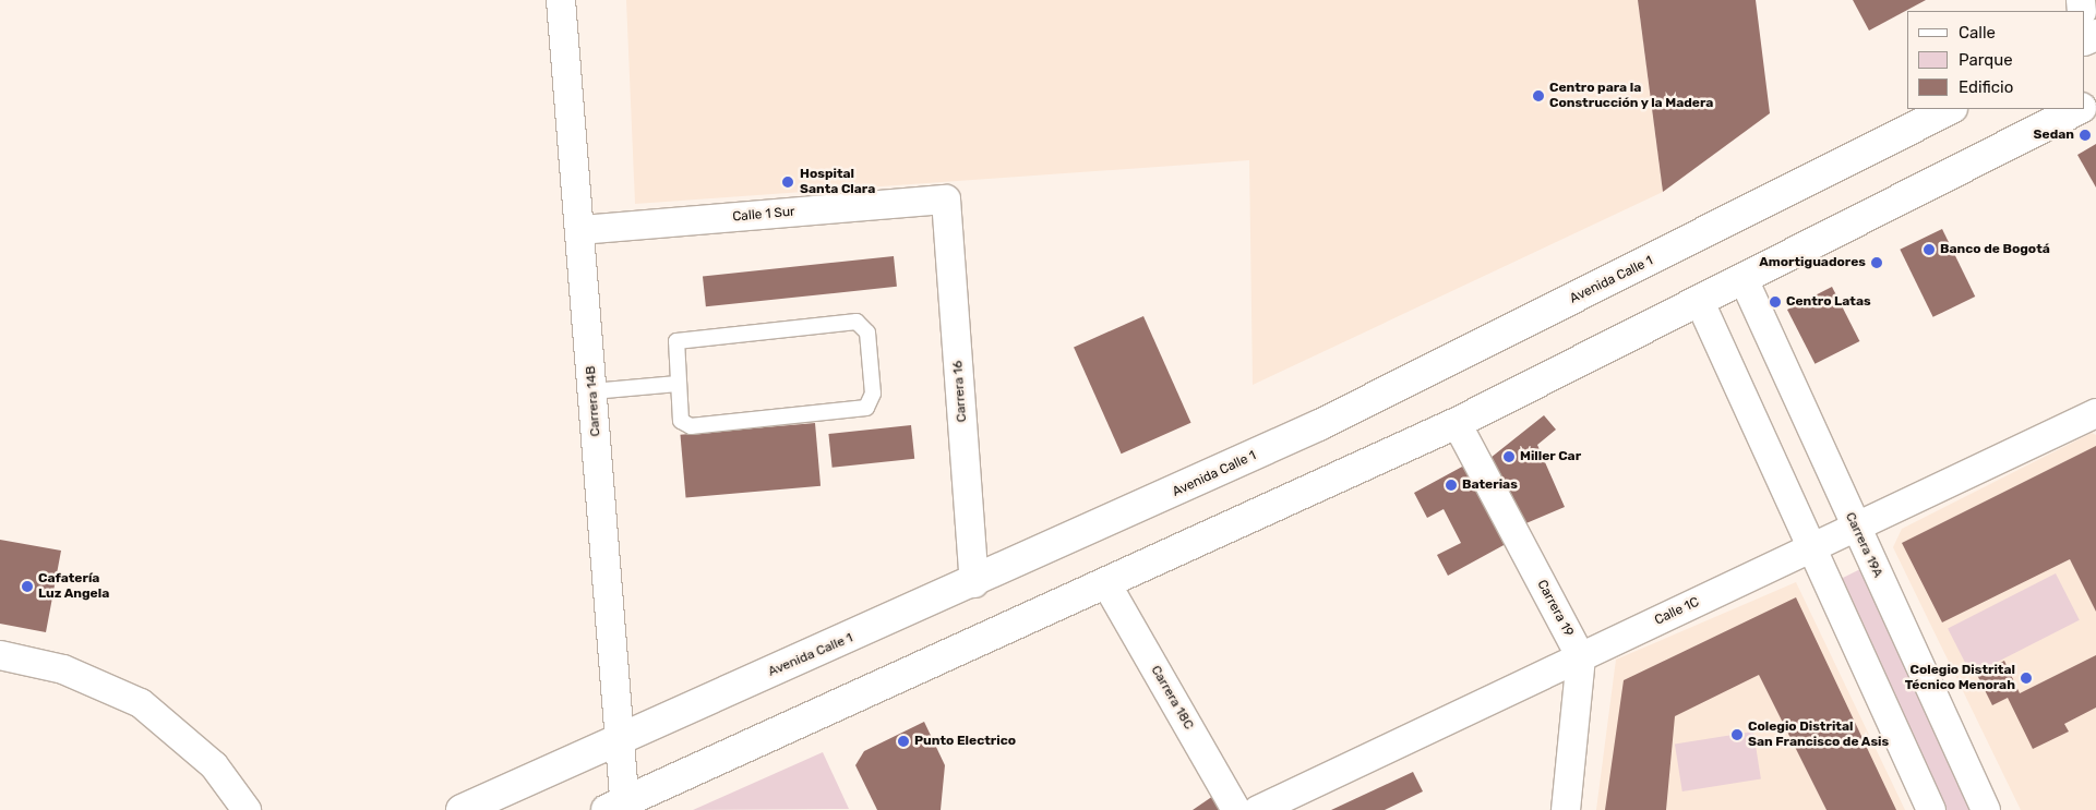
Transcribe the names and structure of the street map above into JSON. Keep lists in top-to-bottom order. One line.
{"streets":{"main road":["Avenida Calle 1"],"street":["Calle 1 Sur","Carrera 16","Carrera 14B","Carrera 19A","Carrera 19","Calle 1C","Carrera 18C"]},"crossings":[["Calle 1 Sur","Carrera 16"],["Calle 1 Sur","Carrera 14B"],["Avenida Calle 1","Carrera 16"],["Avenida Calle 1","Carrera 14B"],["Carrera 19A","Calle 1C"],["Carrera 19","Calle 1C"]],"places":["Centro para la Construcción y la Madera","Sedan","Hospital Santa Clara","Banco de Bogotá","Amortiguadores","Centro Latas","Miller Car","Baterias","Cafatería Luz Angela","Colegio Distrital Técnico Menorah","Colegio Distrital San Francisco de Asis","Punto Electrico"],"legend":["Calle","Parque","Edificio"]}
